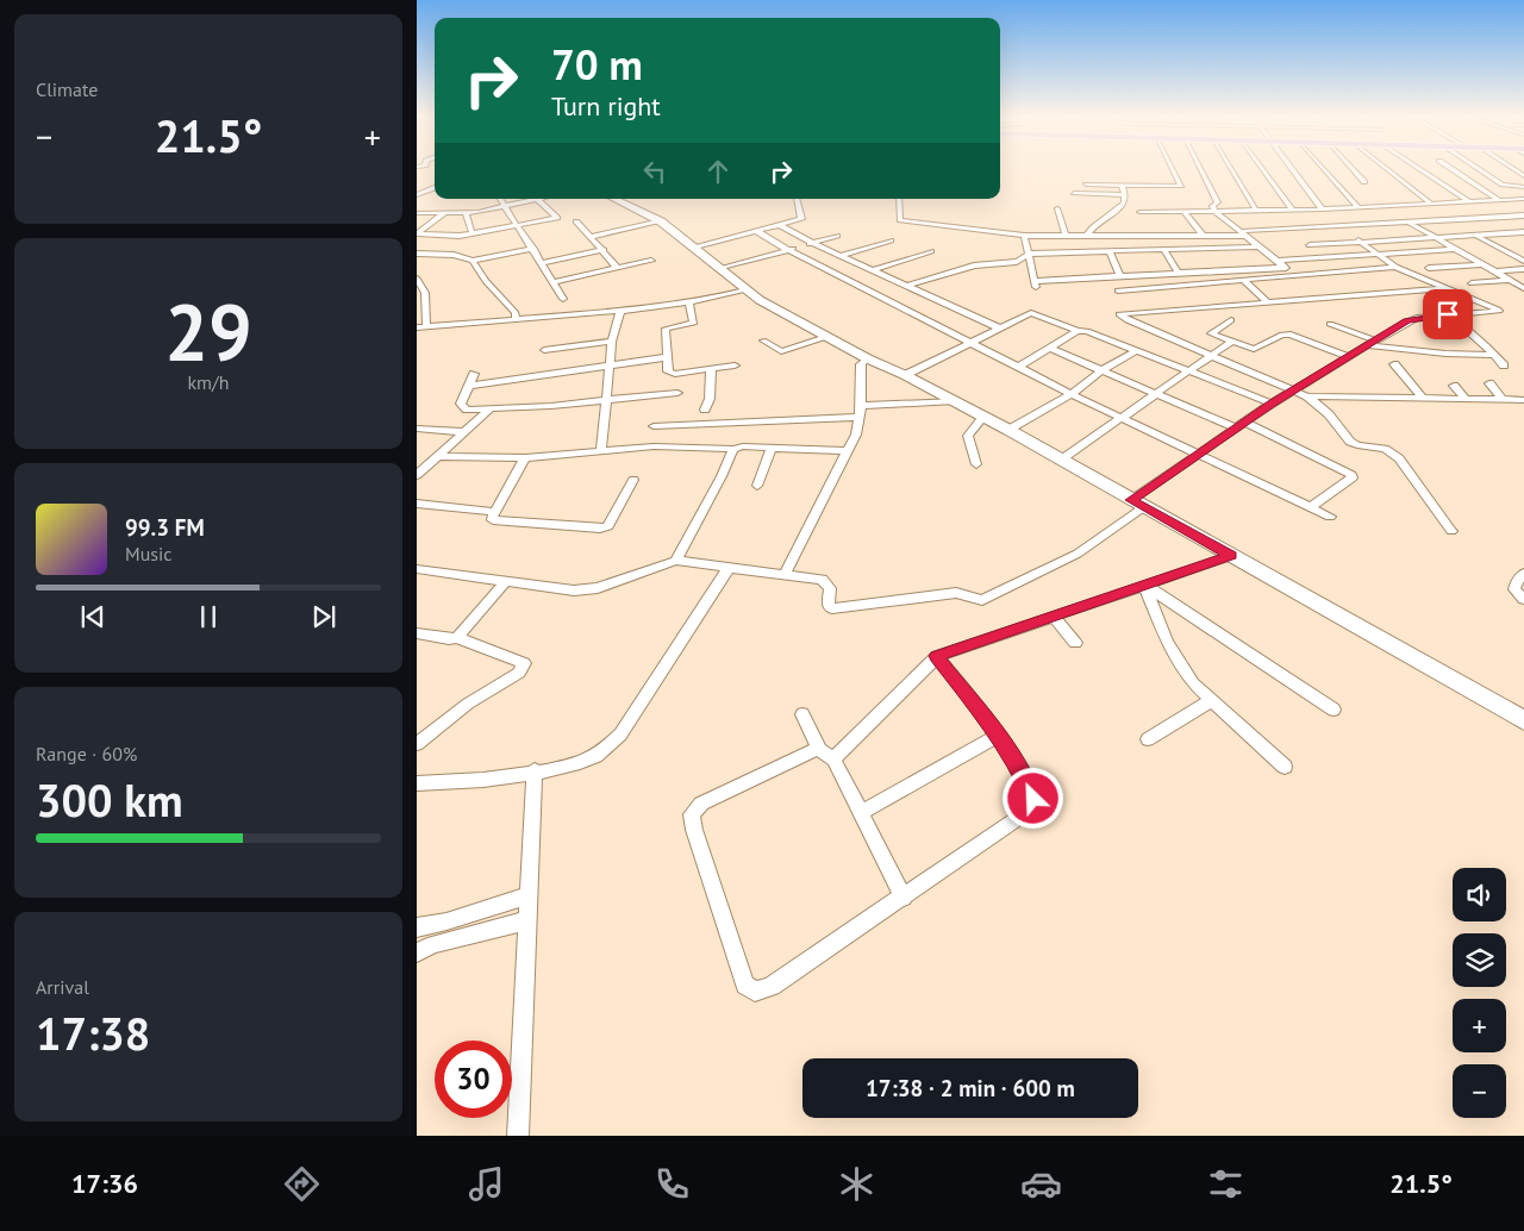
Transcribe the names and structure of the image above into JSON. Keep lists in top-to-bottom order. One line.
{"page":{"tile":["Climate",["29","km/h"],["Range · 60%","300 km"],["Arrival","17:38"]],"turn":["70 m","Turn right"],"heat":["−","21.5°","+"],"song":["99.3 FM","Music"],"map_buttons":["+","−"],"limit":"30","trip":"17:38 · 2 min · 600 m","tabs":["17:36","21.5°"]}}
